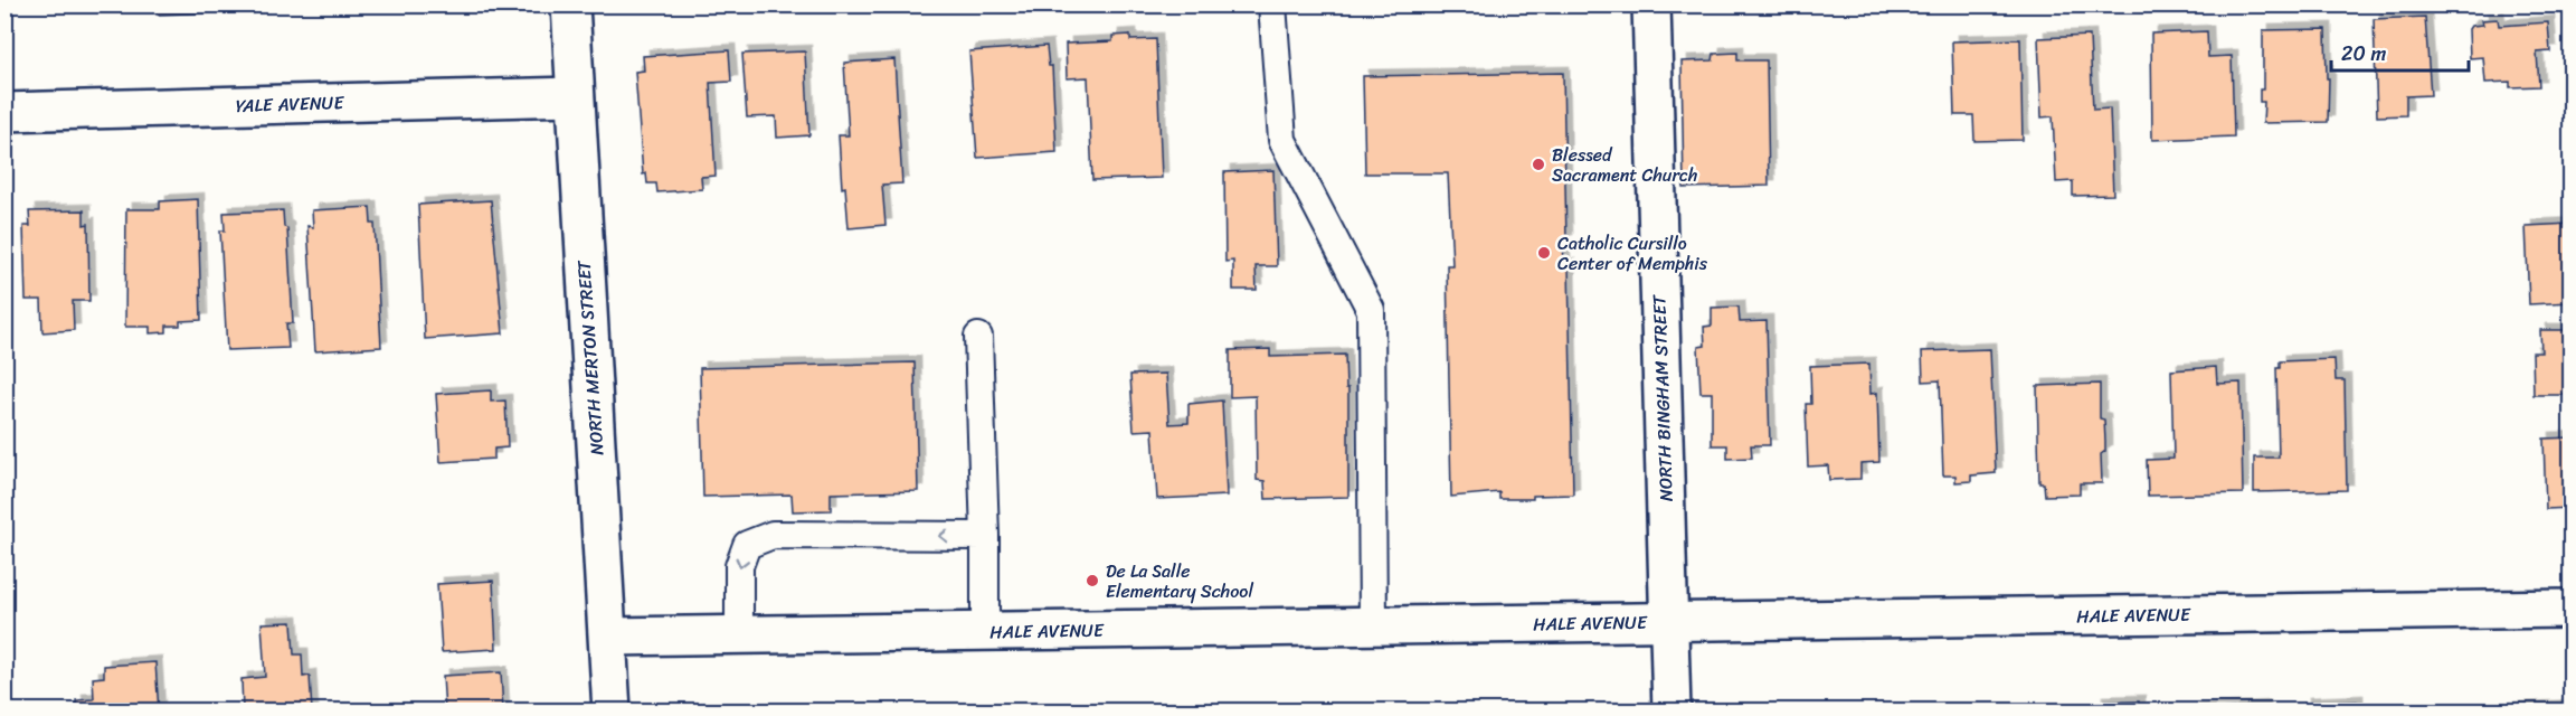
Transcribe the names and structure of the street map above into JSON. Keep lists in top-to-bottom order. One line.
{"streets":{"street":["YALE AVENUE","NORTH MERTON STREET","NORTH BINGHAM STREET","HALE AVENUE"]},"crossings":[["YALE AVENUE","NORTH MERTON STREET"],["NORTH MERTON STREET","HALE AVENUE"],["NORTH BINGHAM STREET","HALE AVENUE"]],"places":["Blessed Sacrament Church","Catholic Cursillo Center of Memphis","De La Salle Elementary School"],"scale_bar":"20 m"}
